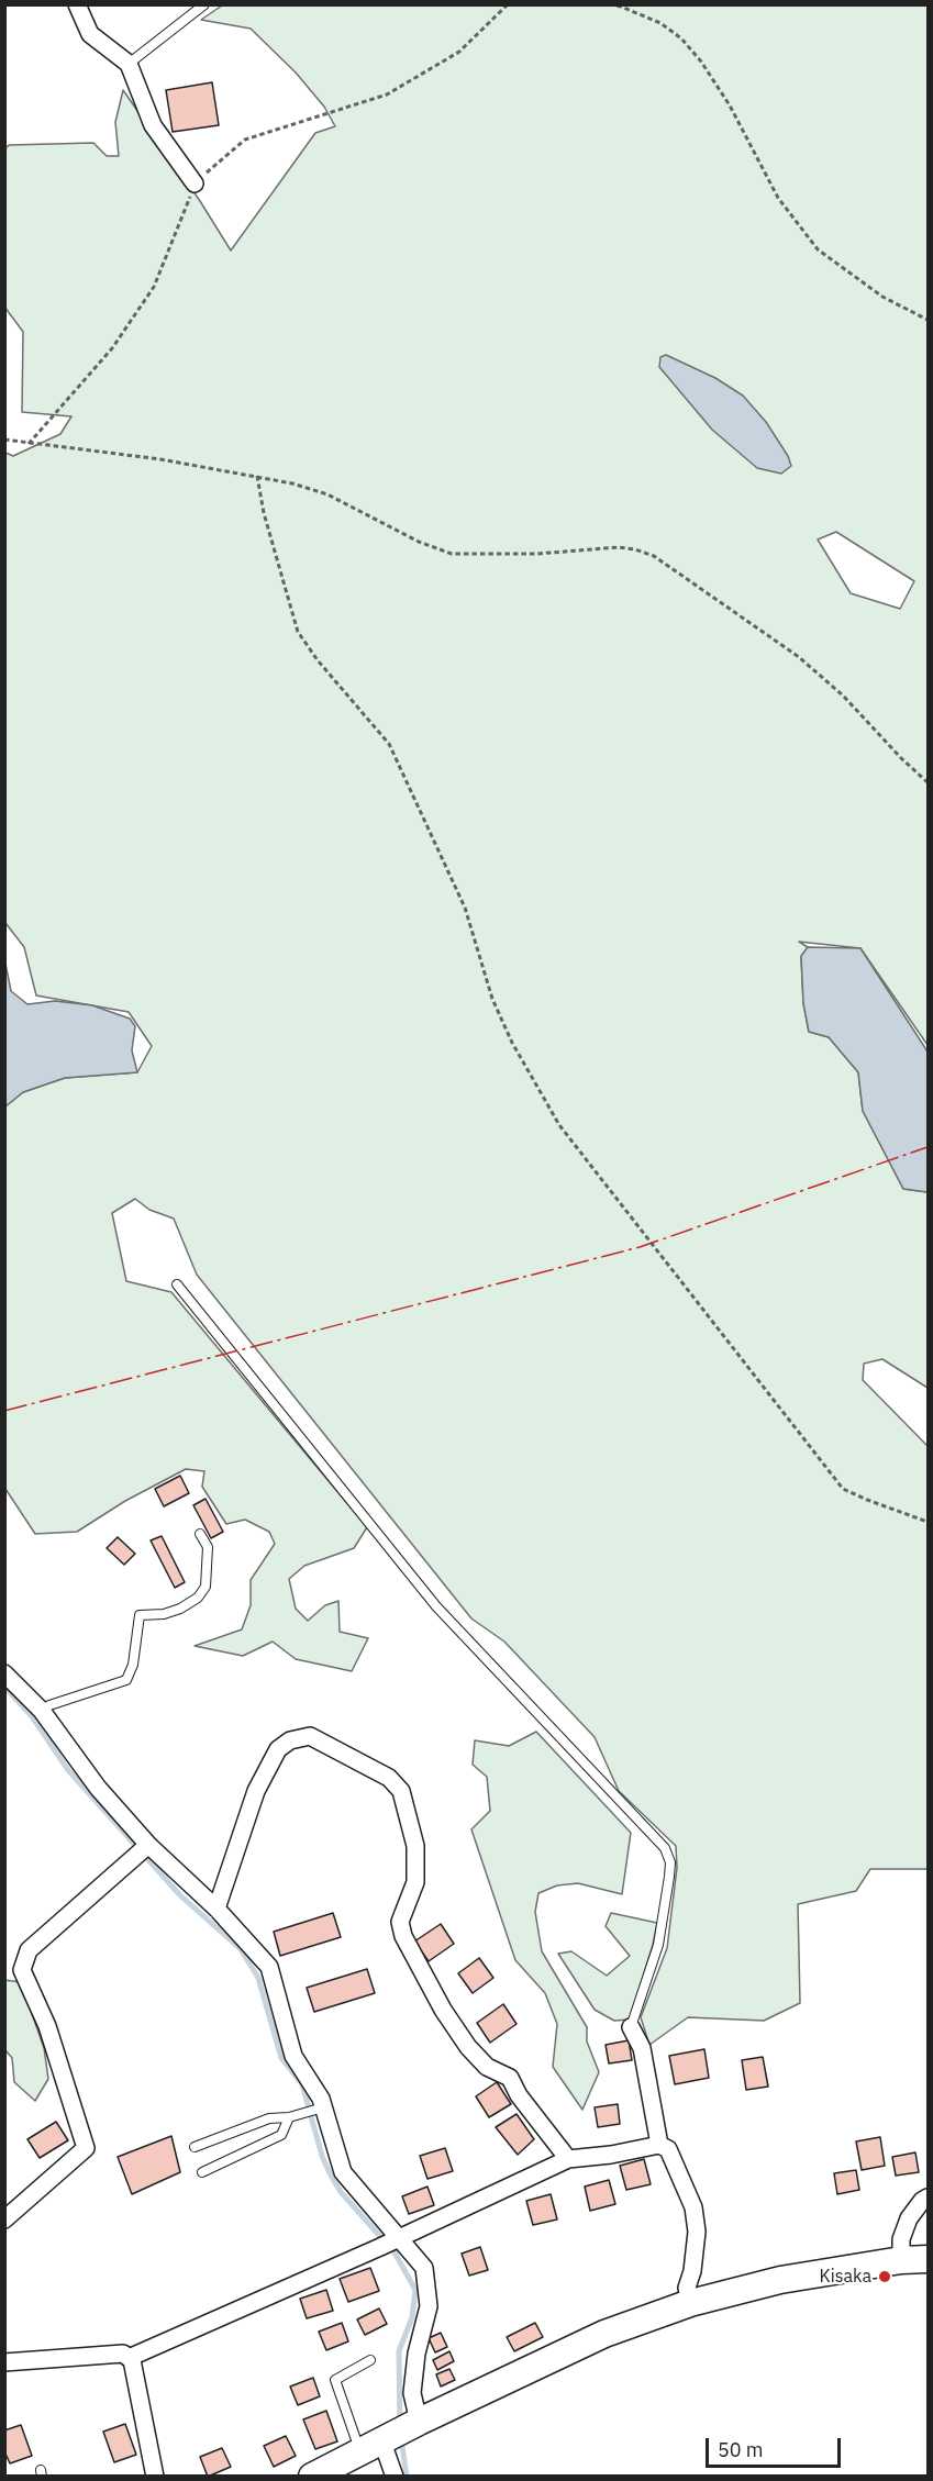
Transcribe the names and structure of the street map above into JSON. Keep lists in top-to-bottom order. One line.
{"places":["Kisaka"],"scale_bar":"50 m"}
